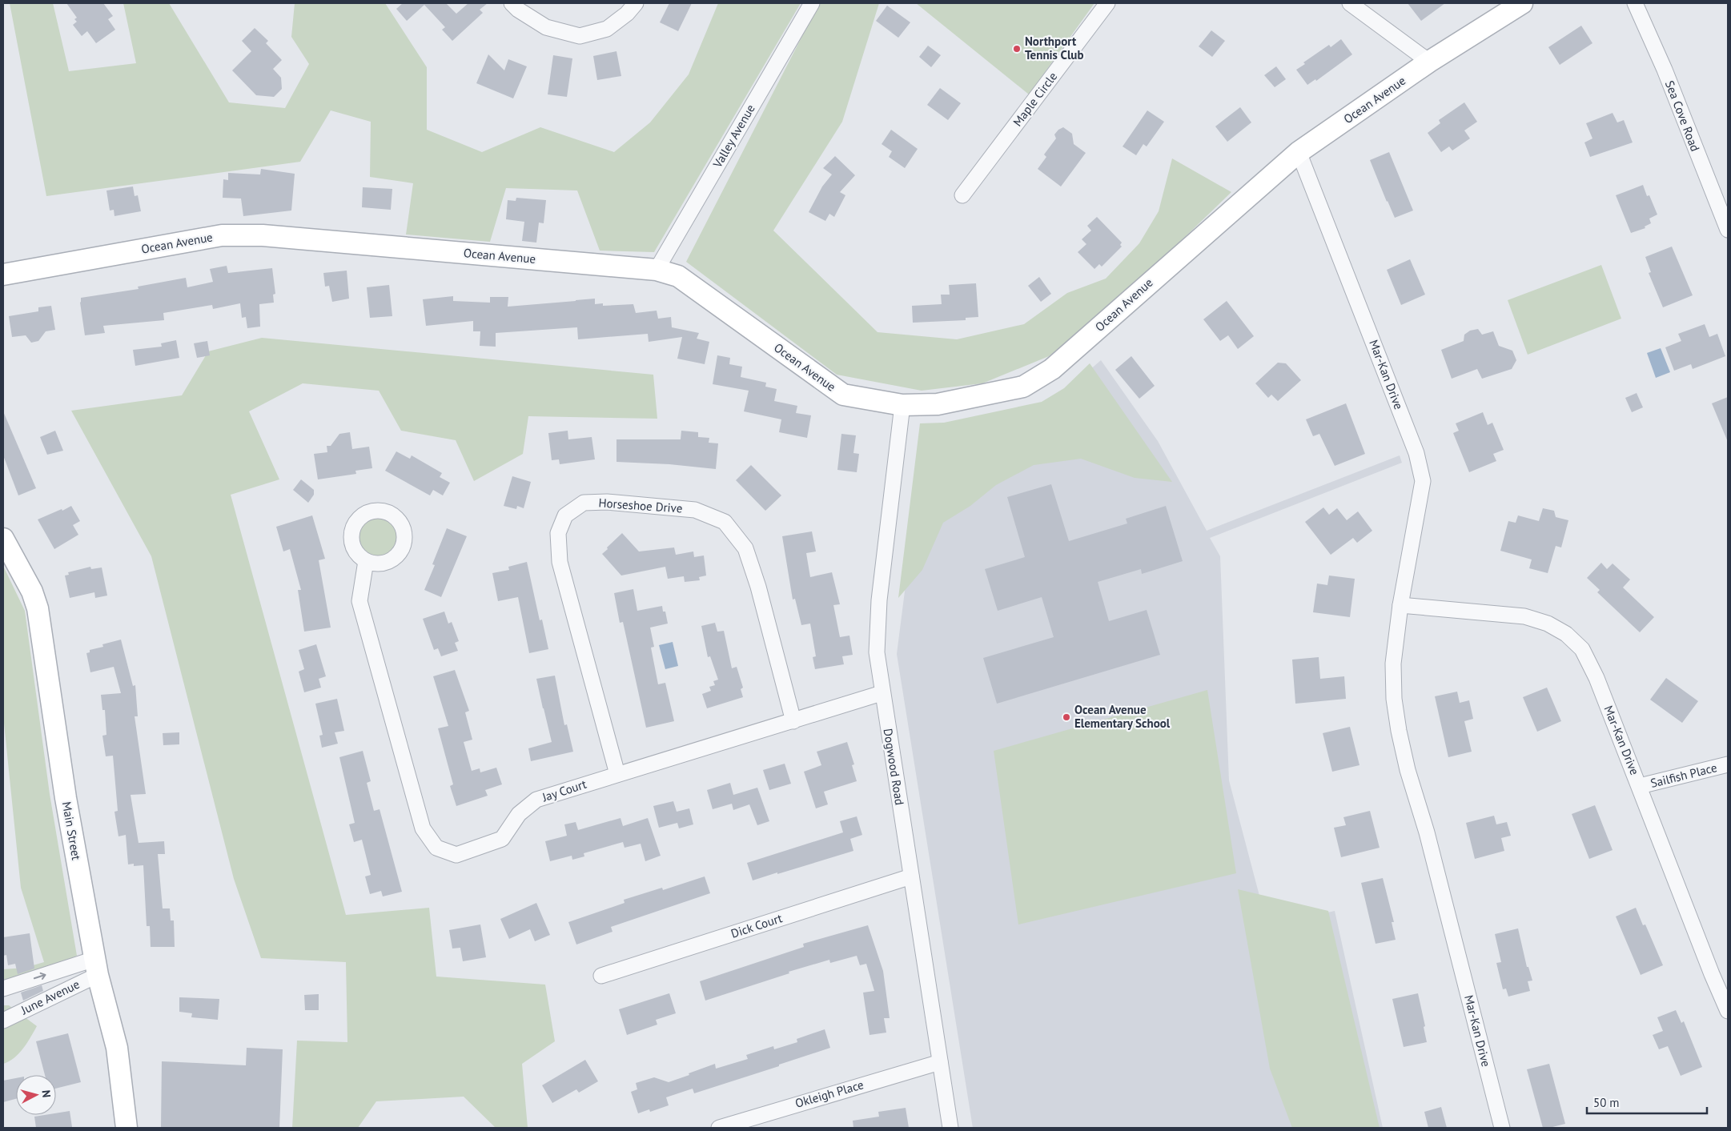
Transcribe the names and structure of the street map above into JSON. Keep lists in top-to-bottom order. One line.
{"streets":{"main road":["Ocean Avenue","Main Street"],"street":["Maple Circle","Sea Cove Road","Valley Avenue","Mar-Kan Drive","Horseshoe Drive","Dogwood Road","Sailfish Place","Jay Court","Dick Court","June Avenue","Okleigh Place"]},"crossings":[["Ocean Avenue","Valley Avenue"],["Ocean Avenue","Mar-Kan Drive"],["Ocean Avenue","Dogwood Road"],["Mar-Kan Drive","Sailfish Place"],["Horseshoe Drive","Jay Court"],["Dogwood Road","Jay Court"],["Dogwood Road","Dick Court"],["Dogwood Road","Okleigh Place"],["Main Street","June Avenue"]],"places":["Northport Tennis Club","Ocean Avenue Elementary School"],"scale_bar":"50 m","north":"right"}
